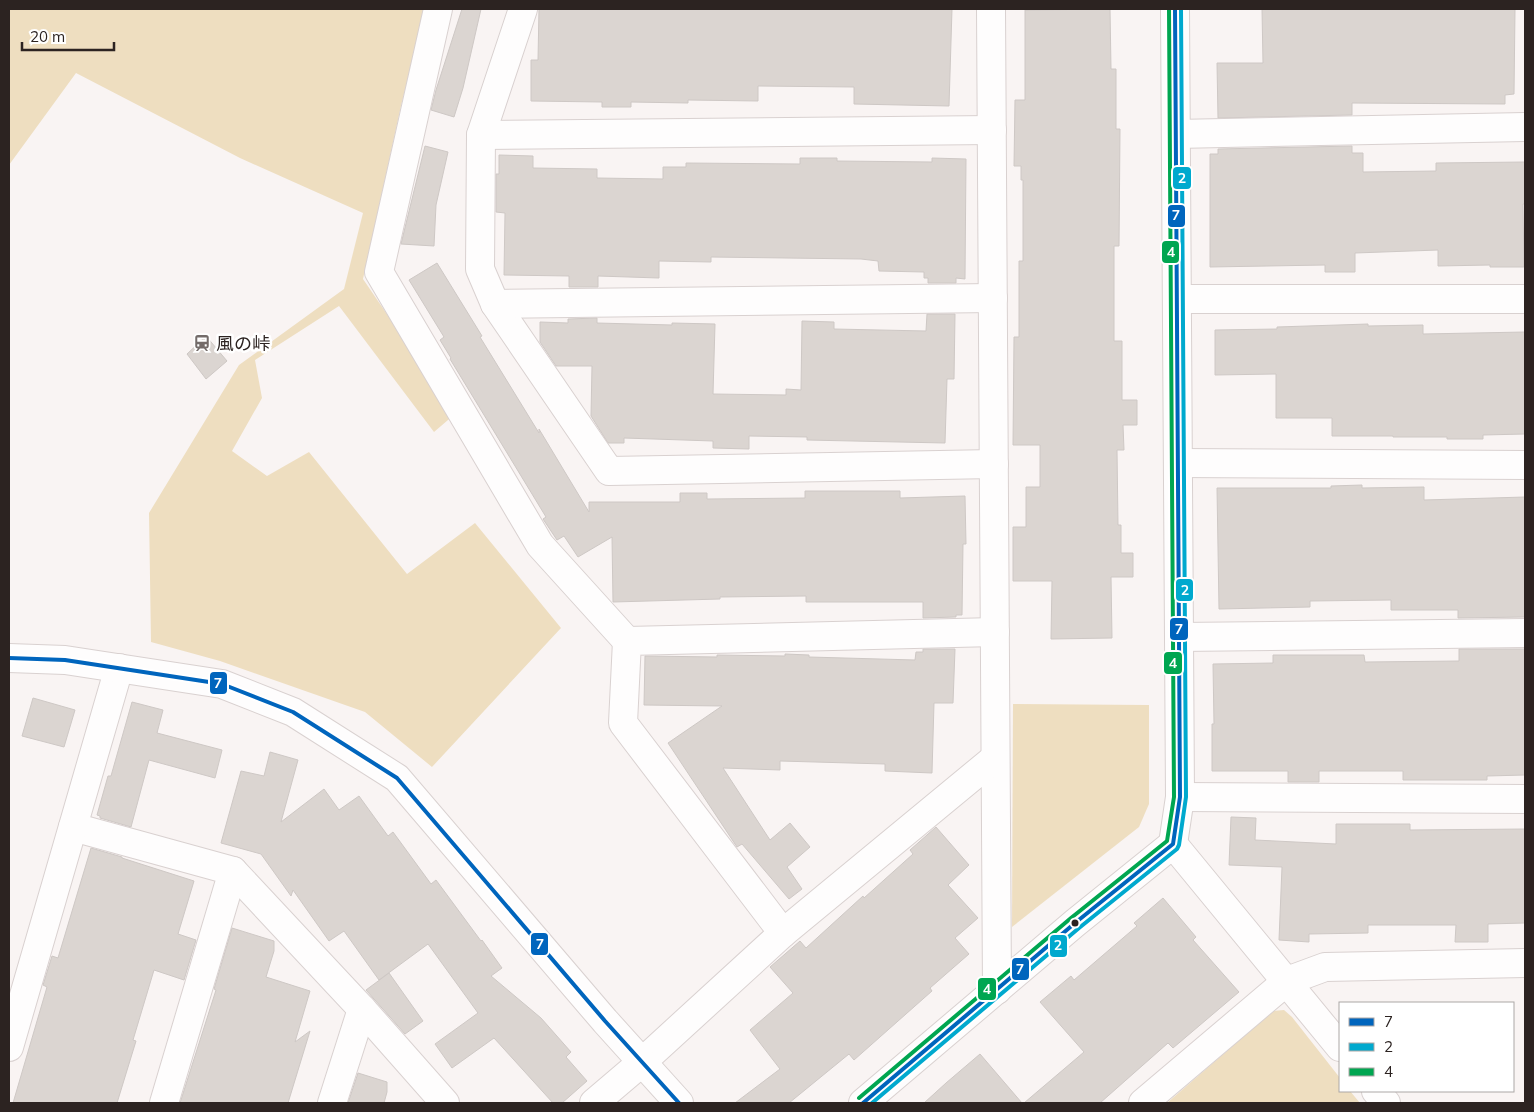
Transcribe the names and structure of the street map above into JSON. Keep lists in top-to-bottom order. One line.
{"places":{"station":["風の峠"]},"lines":["transit line 7","transit line 2","transit line 4"],"legend":["7","2","4"],"scale_bar":"20 m"}
